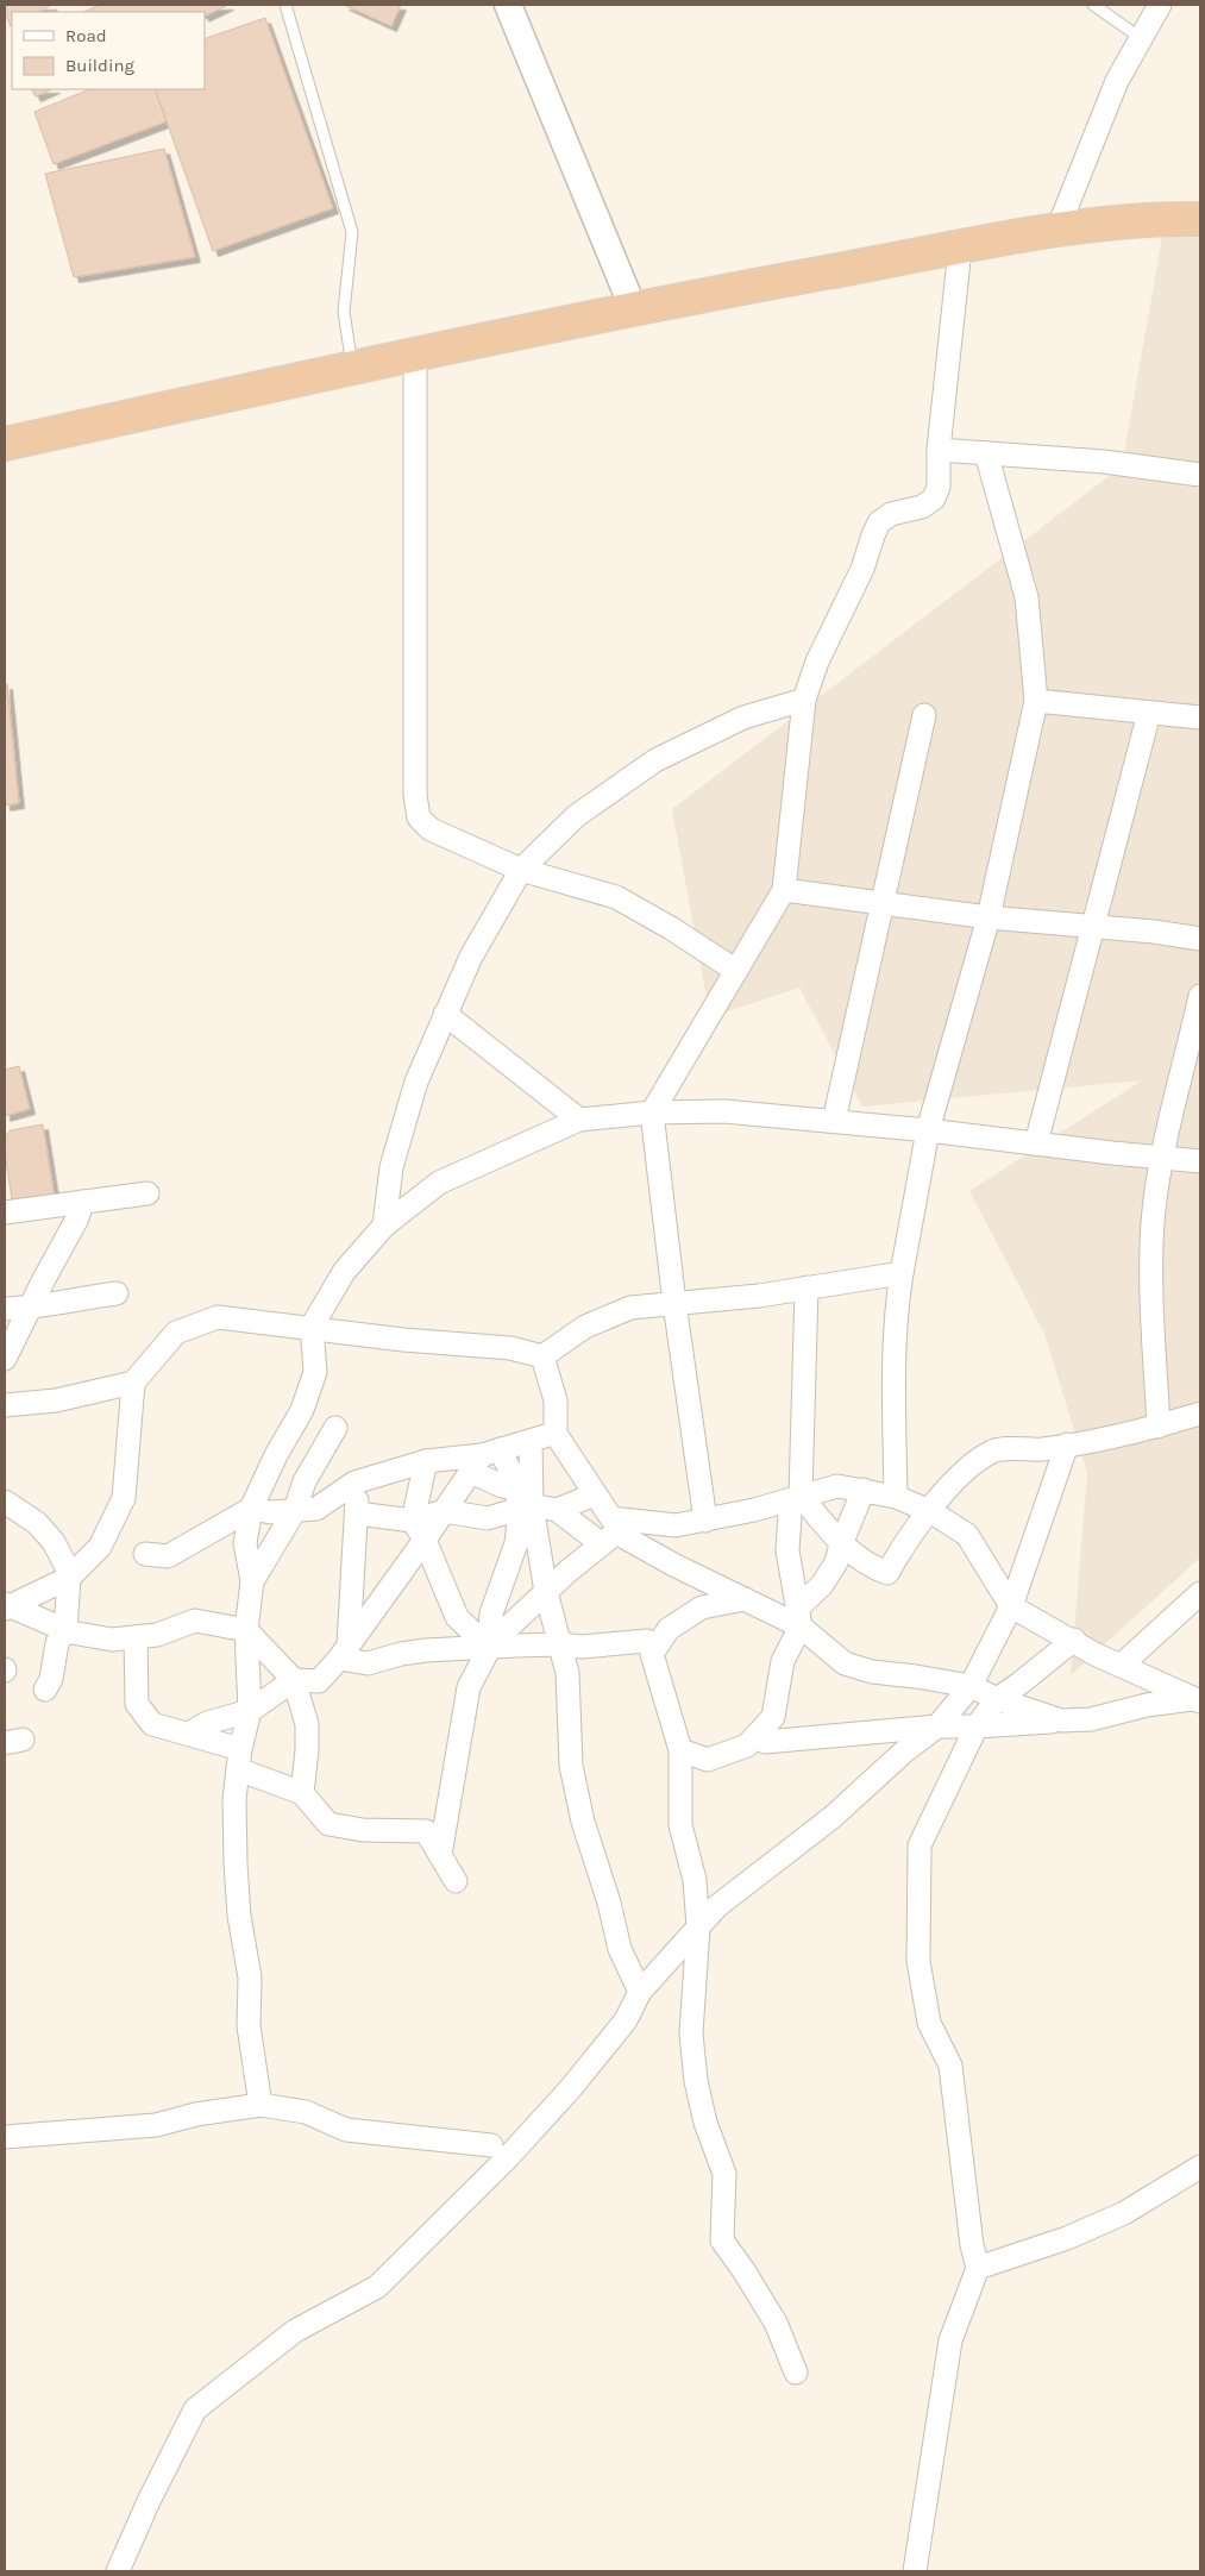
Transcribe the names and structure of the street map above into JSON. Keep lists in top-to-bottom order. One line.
{"legend":["Road","Building"]}
